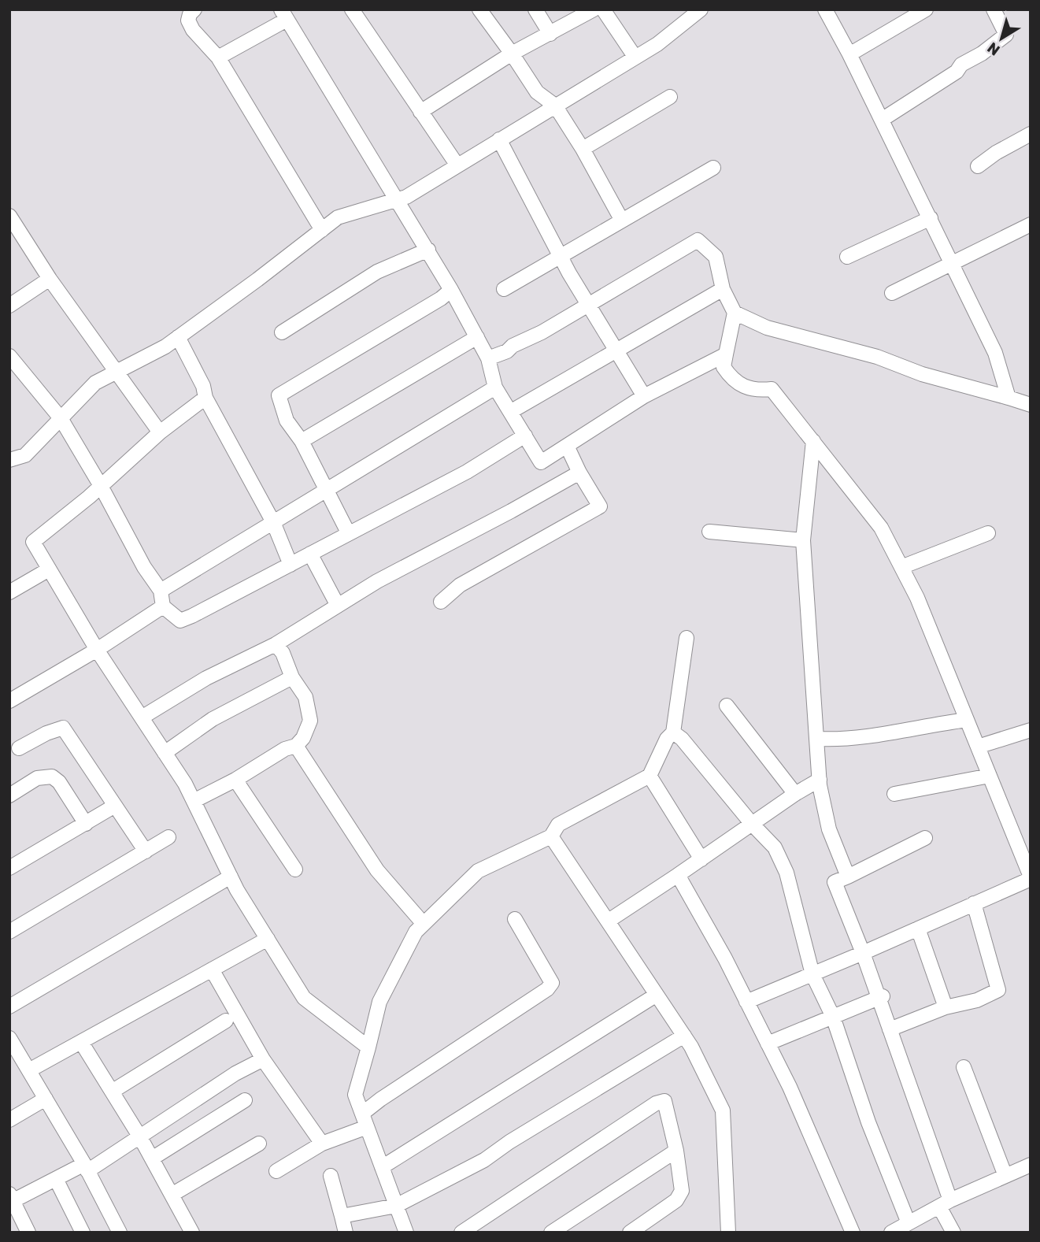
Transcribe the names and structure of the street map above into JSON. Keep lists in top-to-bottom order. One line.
{"north":"bottom left"}
